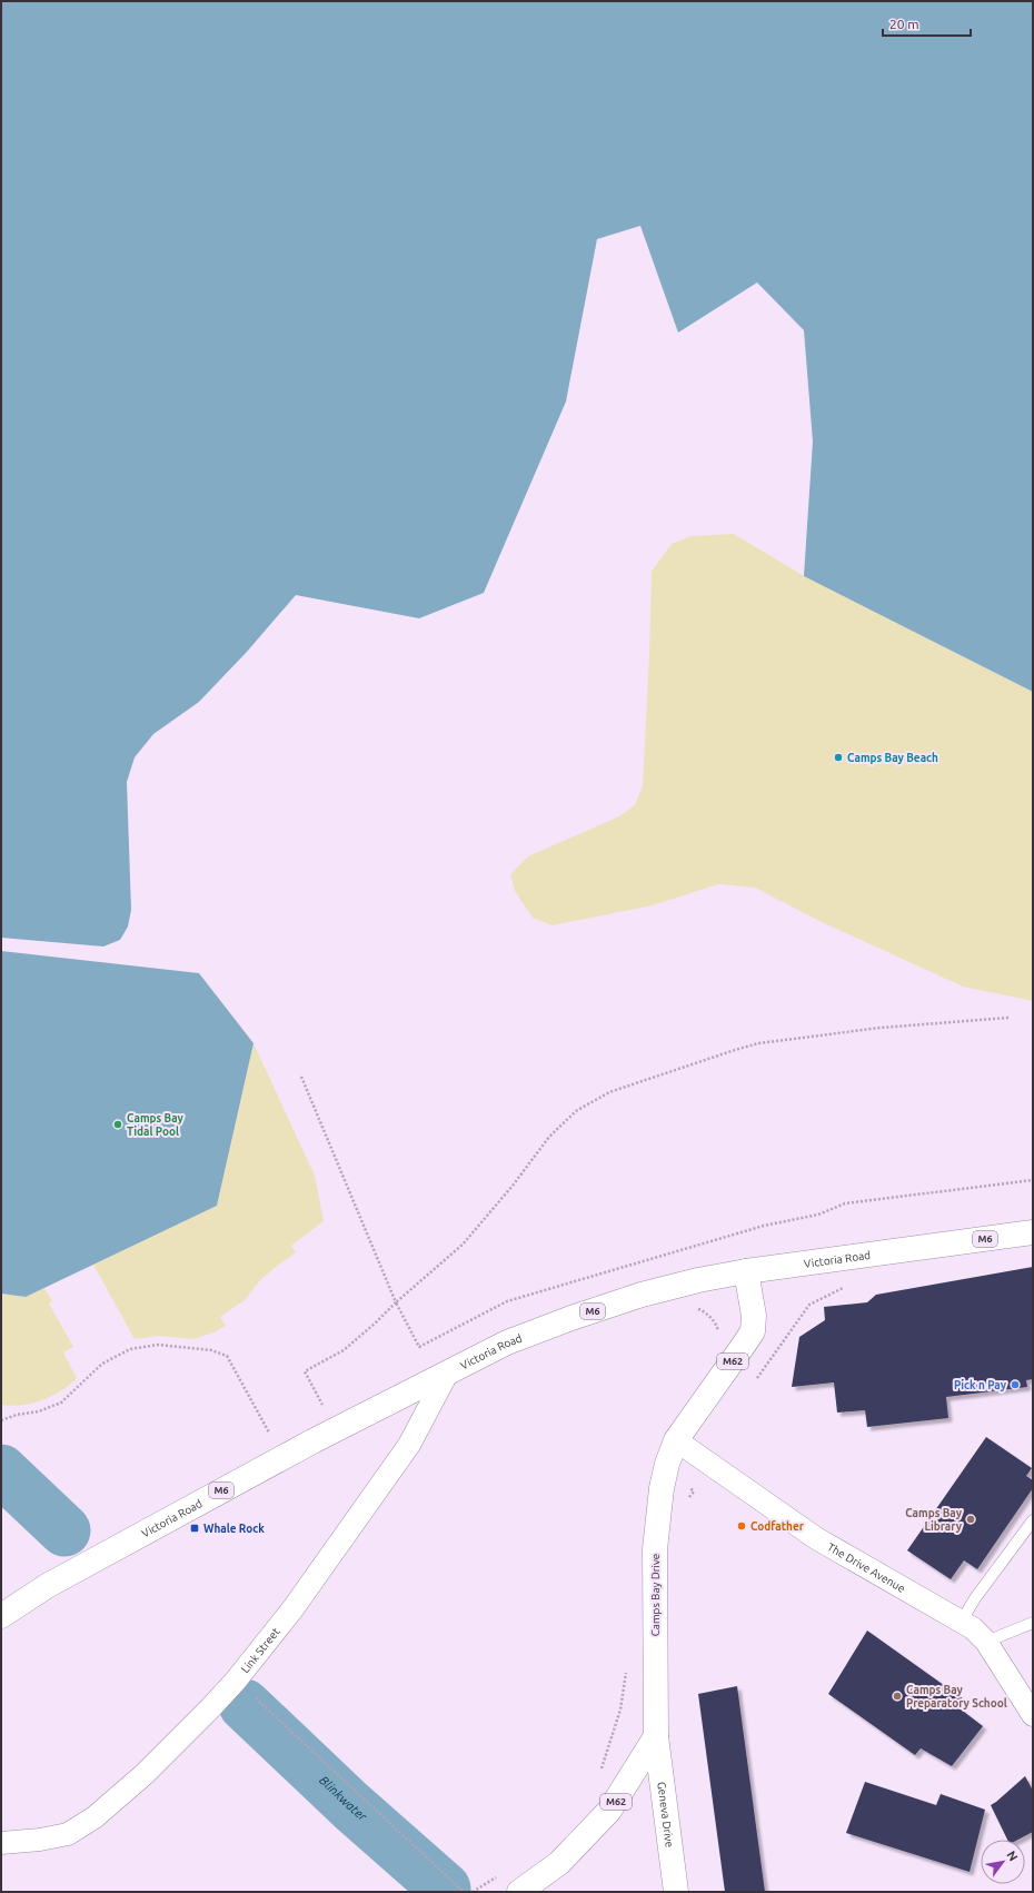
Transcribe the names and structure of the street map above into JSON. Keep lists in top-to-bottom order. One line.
{"streets":{"main road":["M6","Victoria Road","M62","Camps Bay Drive","Geneva Drive"],"street":["The Drive Avenue","Link Street"]},"crossings":[["Victoria Road","Camps Bay Drive"],["Victoria Road","Link Street"],["M62","Camps Bay Drive"],["M62","Geneva Drive"],["The Drive Avenue","Camps Bay Drive"],["Camps Bay Drive","Geneva Drive"]],"water":["Blinkwater"],"places":{"other":["Camps Bay Beach","Camps Bay Tidal Pool","Pick n Pay","Camps Bay Library","Codfather","Camps Bay Preparatory School"],"transit":["Whale Rock"]},"scale_bar":"20 m","north":"top right"}
